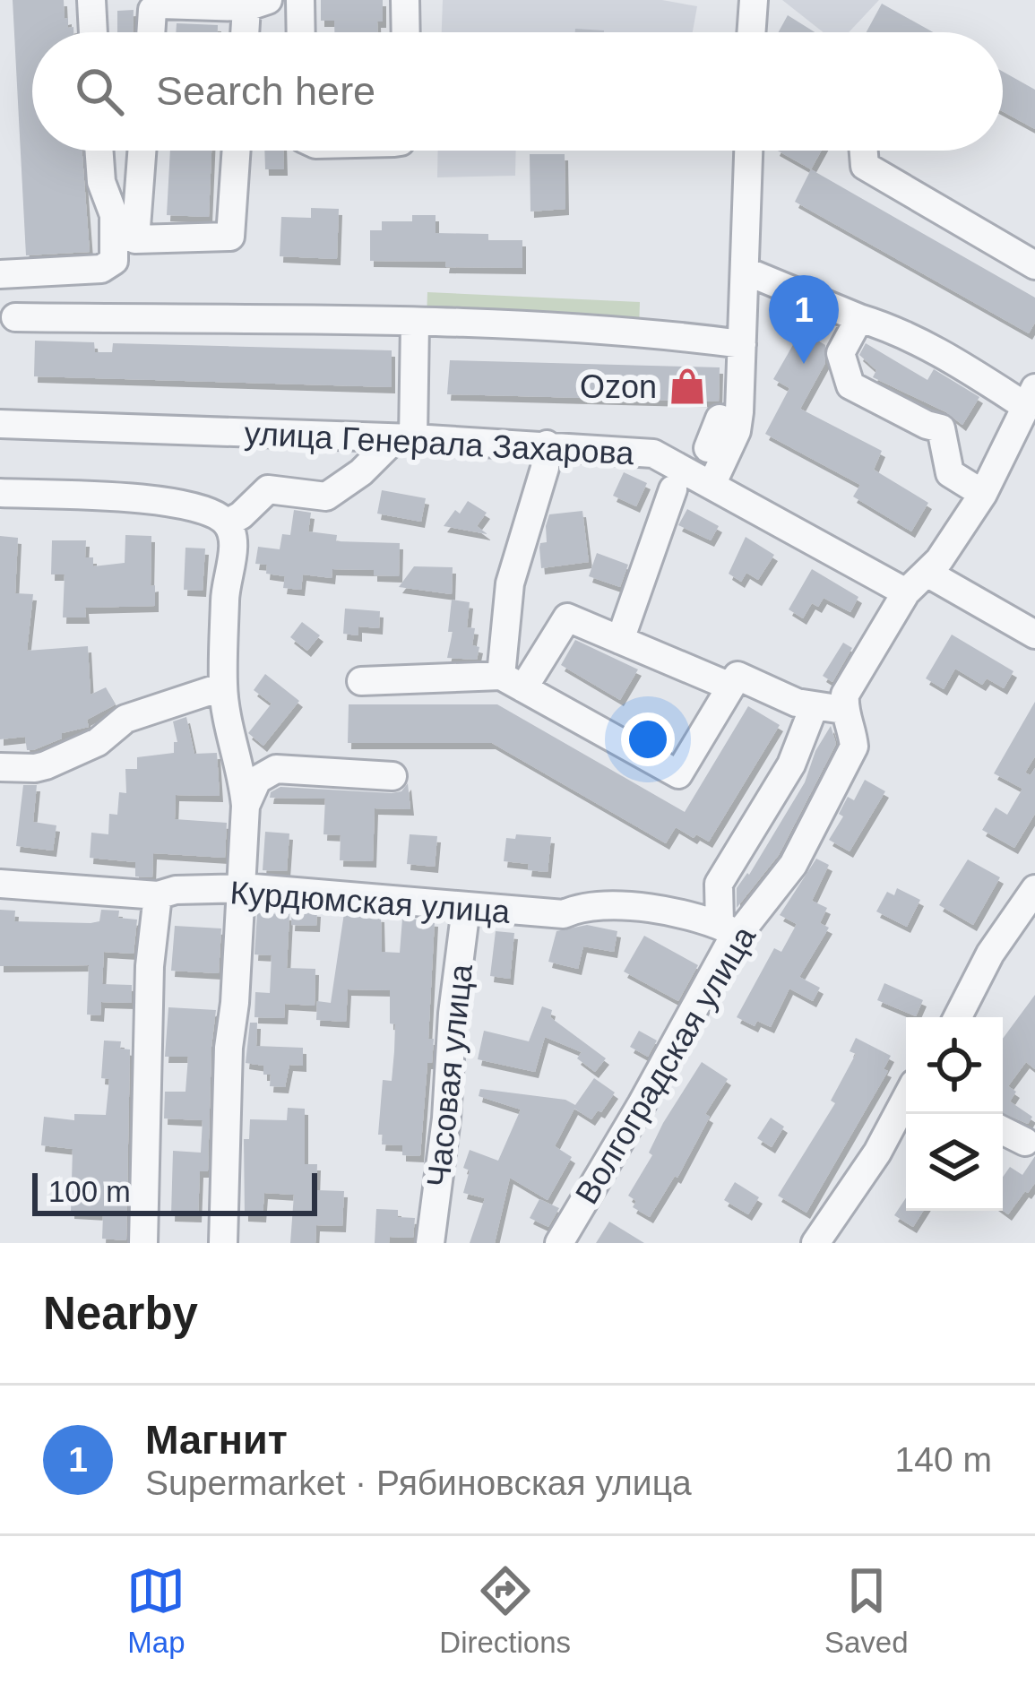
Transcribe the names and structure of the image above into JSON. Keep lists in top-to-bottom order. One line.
{"streets":{"street":["улица Генерала Захарова","Курдюмская улица","Волгоградская улица","Часовая улица"]},"crossings":[["улица Генерала Захарова","Волгоградская улица"],["Курдюмская улица","Волгоградская улица"],["Курдюмская улица","Часовая улица"]],"places":{"shop":["Ozon"]},"scale_bar":"100 m","page":{"search":"Search here","pins":"1","scale":"100 m","heading":"Nearby","list":[{"mark":"1","name":"Магнит","note":"Supermarket · Рябиновская улица","value":"140 m"}],"nav":["Map","Directions","Saved"]}}
